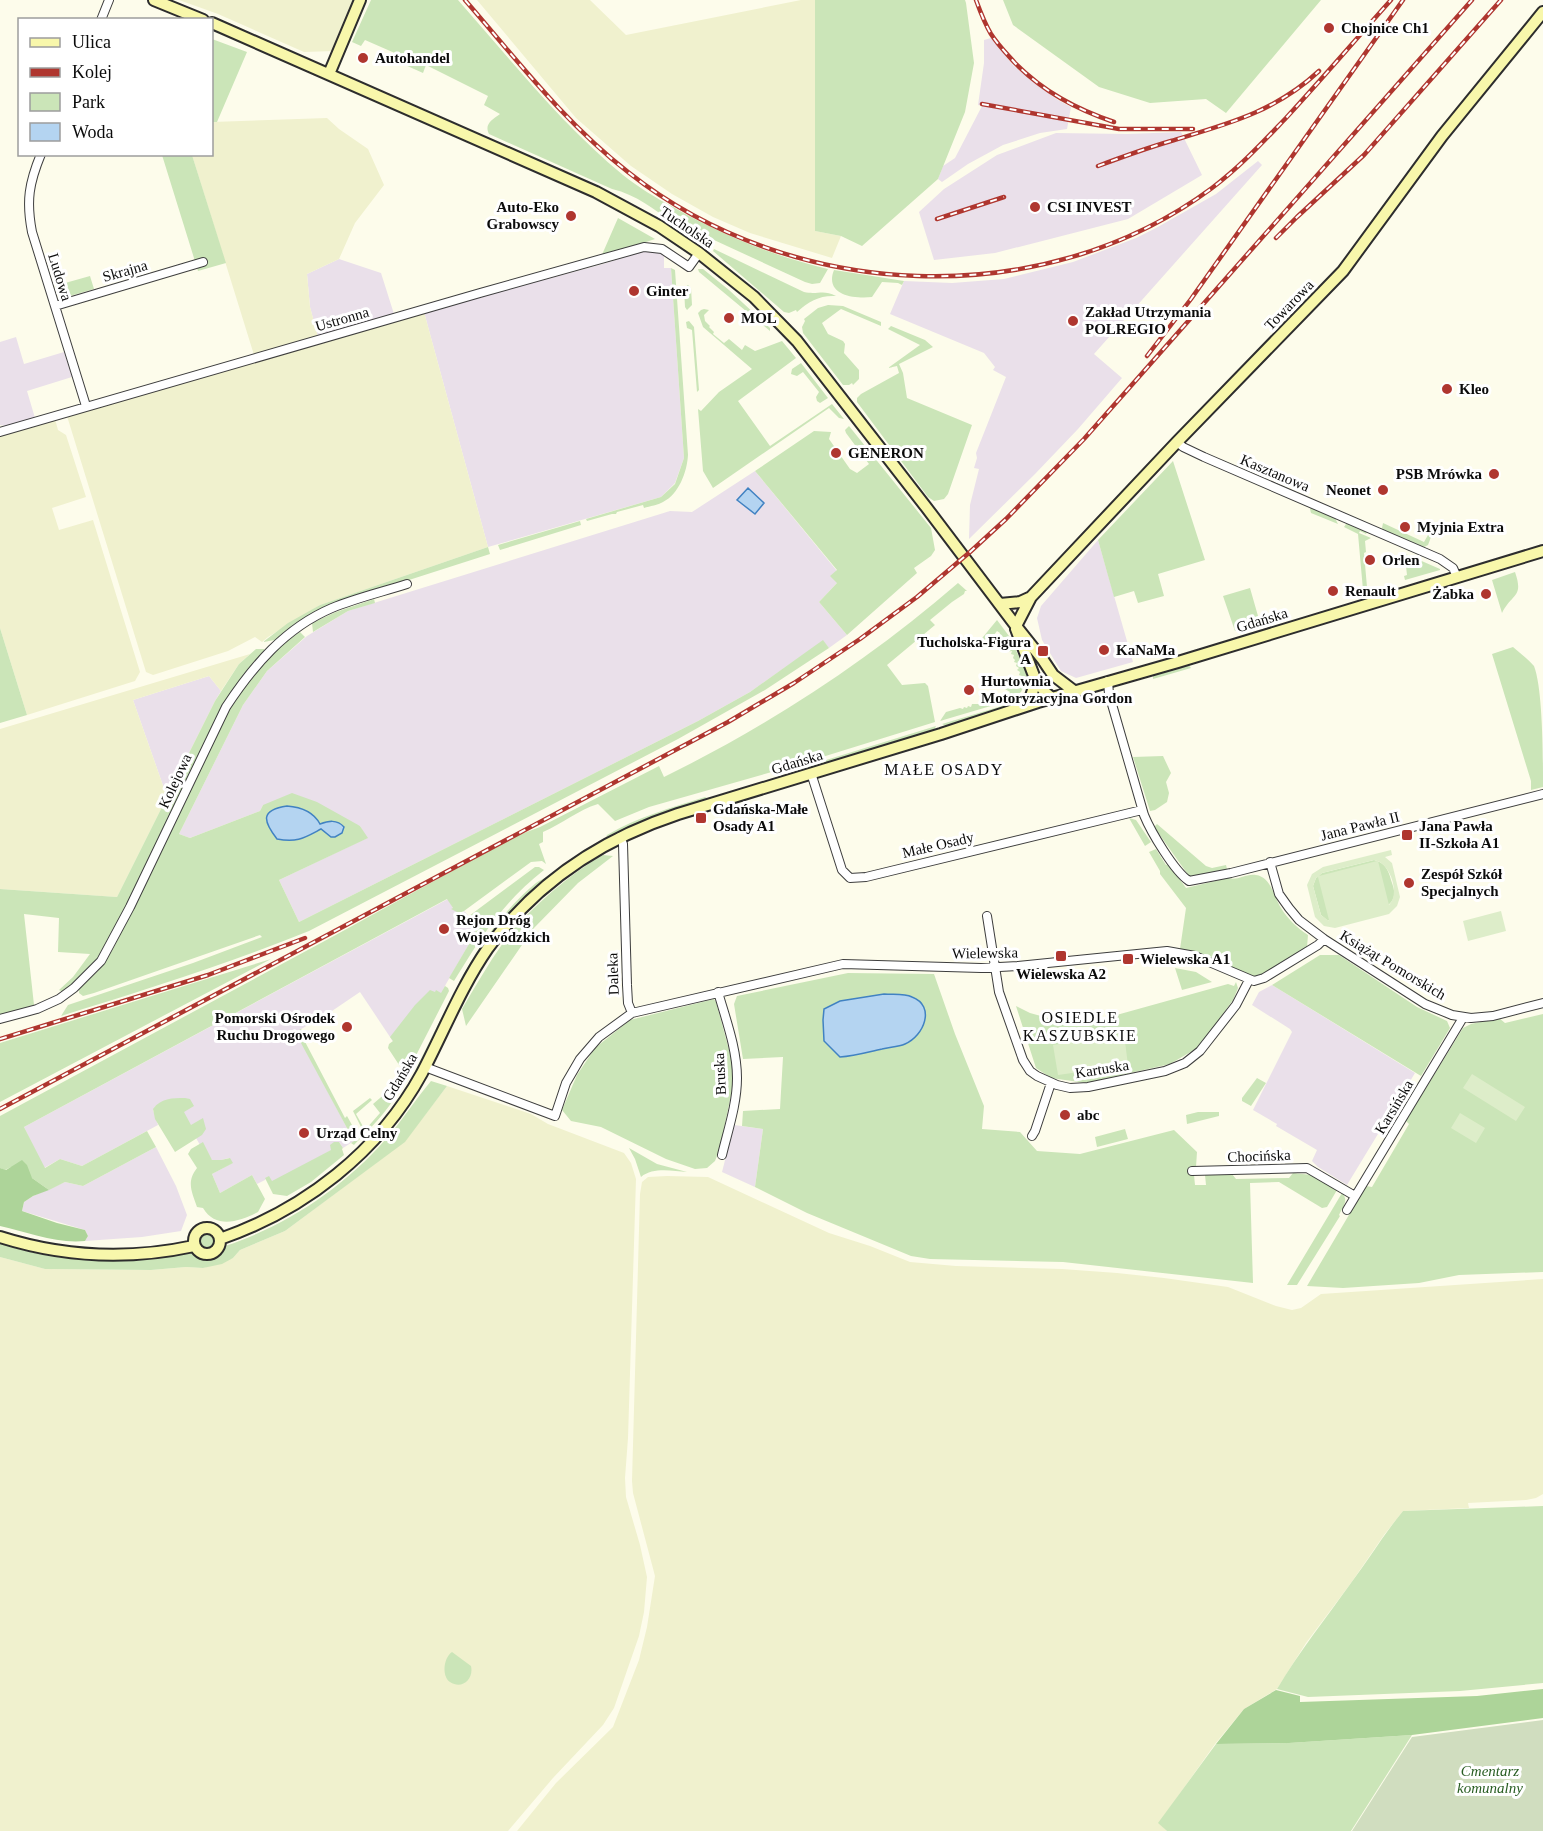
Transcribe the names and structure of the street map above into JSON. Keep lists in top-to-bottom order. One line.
{"streets":{"main road":["Tucholska","Towarowa","Gdańska"],"street":["Skrajna","Ludowa","Ustronna","Kasztanowa","Kolejowa","Jana Pawła II","Małe Osady","Wielewska","Książąt Pomorskich","Daleka","Kartuska","Bruska","Karsińska","Chocińska"]},"crossings":[["Tucholska","Towarowa"],["Tucholska","Ustronna"],["Tucholska","Gdańska"],["Skrajna","Ludowa"],["Ludowa","Ustronna"],["Towarowa","Kasztanowa"],["Kasztanowa","Gdańska"],["Gdańska","Małe Osady"],["Gdańska","Daleka"],["Jana Pawła II","Małe Osady"],["Jana Pawła II","Książąt Pomorskich"],["Wielewska","Daleka"],["Wielewska","Kartuska"],["Wielewska","Bruska"],["Książąt Pomorskich","Karsińska"],["Karsińska","Chocińska"]],"districts":["MAŁE OSADY","OSIEDLE KASZUBSKIE"],"parks":["Cmentarz komunalny"],"places":{"other":["Chojnice Ch1","Autohandel","CSI INVEST","Auto-Eko Grabowscy","Ginter","MOL","Zakład Utrzymania POLREGIO","Kleo","GENERON","PSB Mrówka","Neonet","Myjnia Extra","Orlen","Renault","Żabka","KaNaMa","Hurtownia Motoryzacyjna Gordon","Zespół Szkół Specjalnych","Rejon Dróg Wojewódzkich","Pomorski Ośrodek Ruchu Drogowego","abc","Urząd Celny"],"transit":["Tucholska-Figura A","Gdańska-Małe Osady A1","Jana Pawła II-Szkoła A1","Wielewska A2","Wielewska A1"]},"legend":["Ulica","Kolej","Park","Woda"]}
